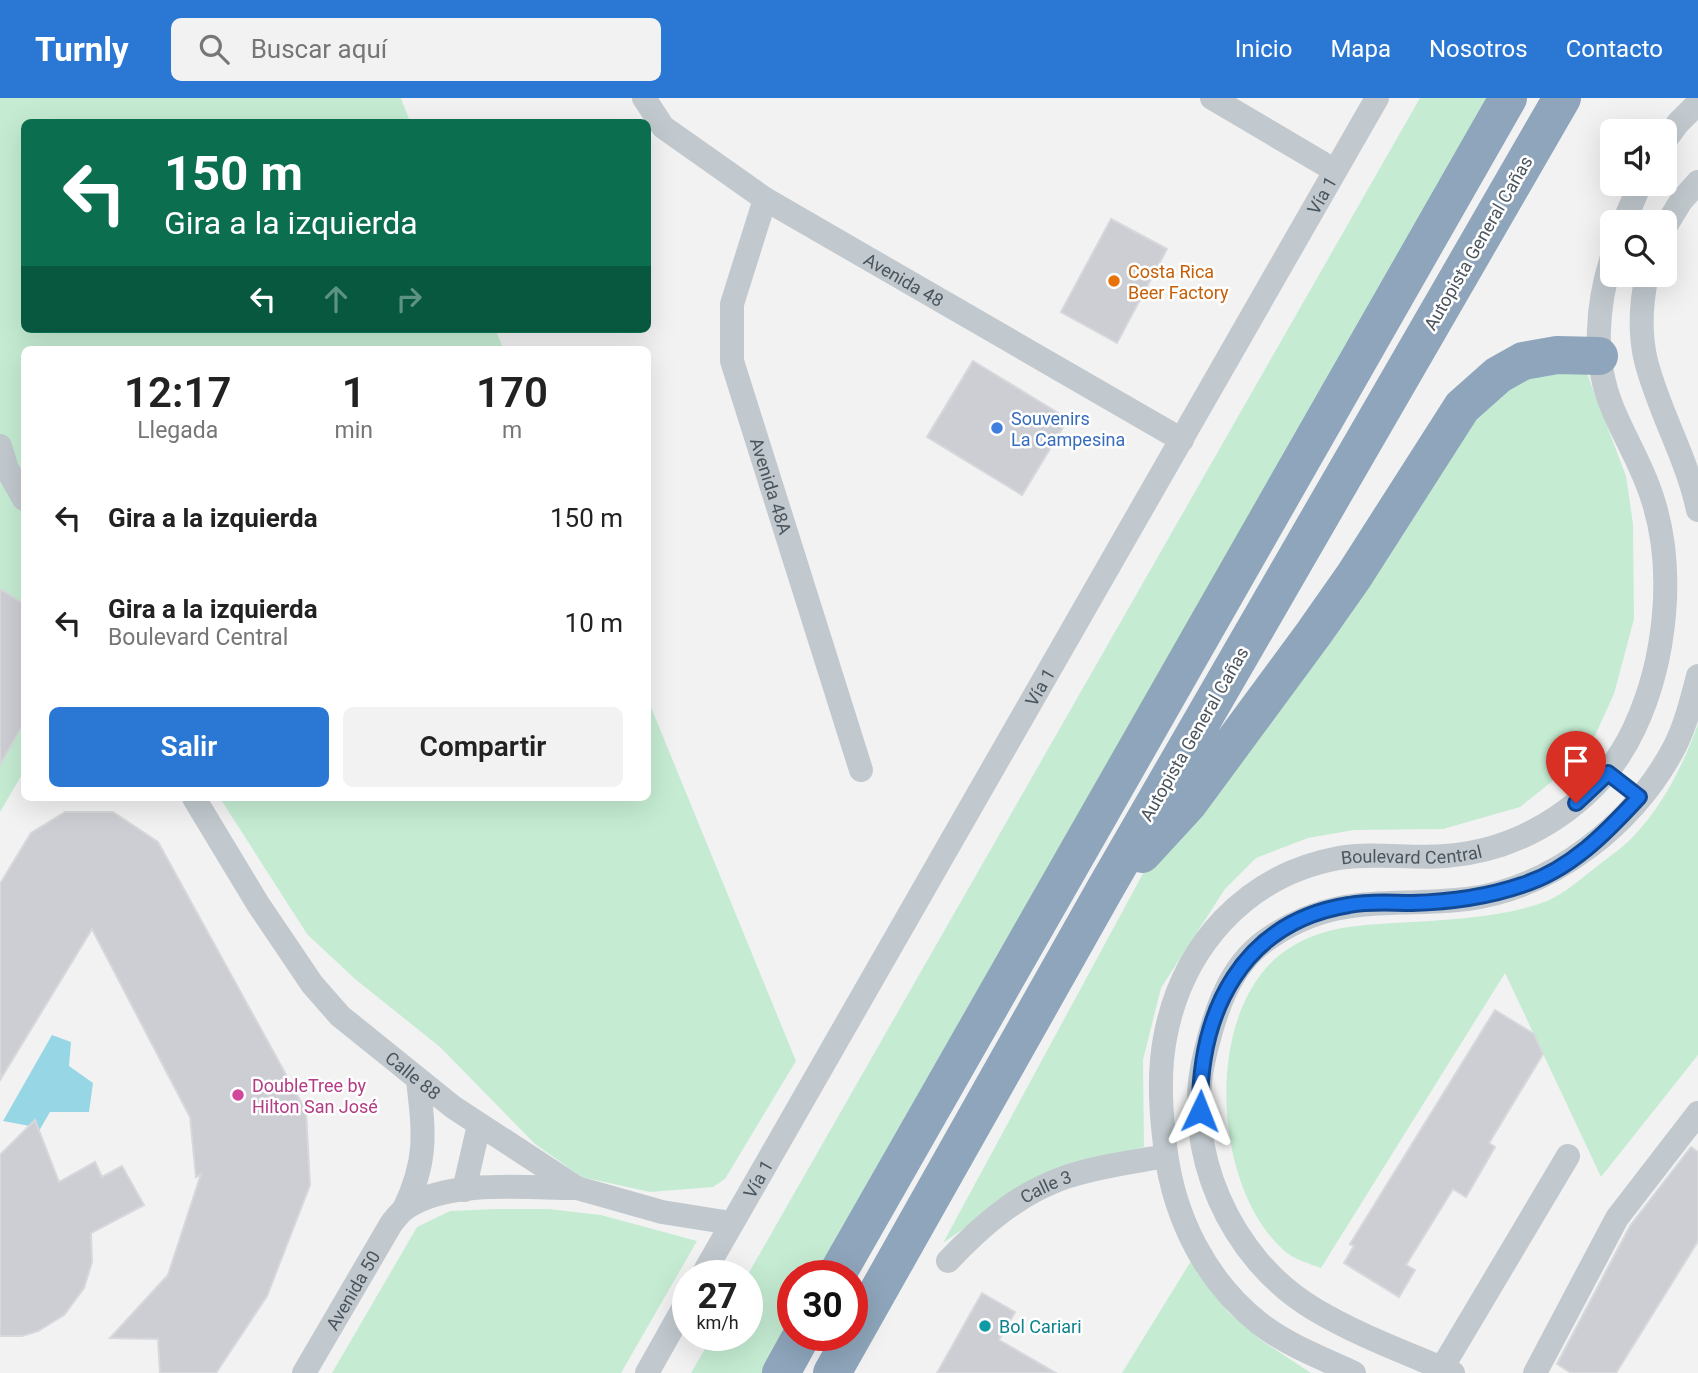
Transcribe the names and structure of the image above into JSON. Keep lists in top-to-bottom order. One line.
{"streets":{"highway":["Autopista General Cañas"],"street":["Vía 1","Avenida 48","Avenida 48A","Boulevard Central","Calle 88","Calle 3","Avenida 50"]},"crossings":[["Vía 1","Avenida 48"],["Vía 1","Calle 88"],["Avenida 48","Avenida 48A"],["Boulevard Central","Calle 3"],["Calle 88","Avenida 50"]],"places":["Costa Rica Beer Factory","Souvenirs La Campesina","DoubleTree by Hilton San José","Bol Cariari"],"page":{"header":"Turnly","search":"Buscar aquí","nav":["Inicio","Mapa","Nosotros","Contacto"],"turn":["150 m","Gira a la izquierda"],"eta":["12:17","Llegada","1","min","170","m"],"list":[{"name":"Gira a la izquierda","value":"150 m"},{"name":"Gira a la izquierda","note":"Boulevard Central","value":"10 m"}],"buttons":["Salir","Compartir"],"speed":"27 km/h","limit":"30"}}
